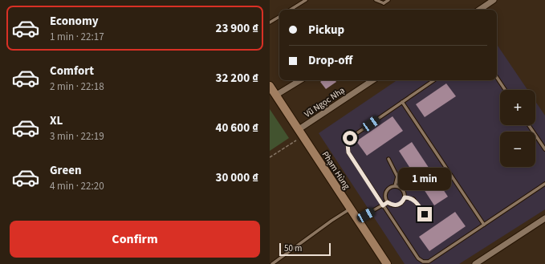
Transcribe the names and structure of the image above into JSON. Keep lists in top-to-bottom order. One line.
{"streets":{"street":["Vũ Ngọc Nhạ","Phạm Hùng"]},"crossings":[["Vũ Ngọc Nhạ","Phạm Hùng"]],"scale_bar":"50 m","page":{"list":[{"name":"Economy","note":"1 min · 22:17","value":"23 900 ₫"},{"name":"Comfort","note":"2 min · 22:18","value":"32 200 ₫"},{"name":"XL","note":"3 min · 22:19","value":"40 600 ₫"},{"name":"Green","note":"4 min · 22:20","value":"30 000 ₫"}],"banner":["Pickup","Drop-off"],"map_buttons":["+","−"],"bubble":"1 min","buttons":"Confirm","scale":"50 m"}}
